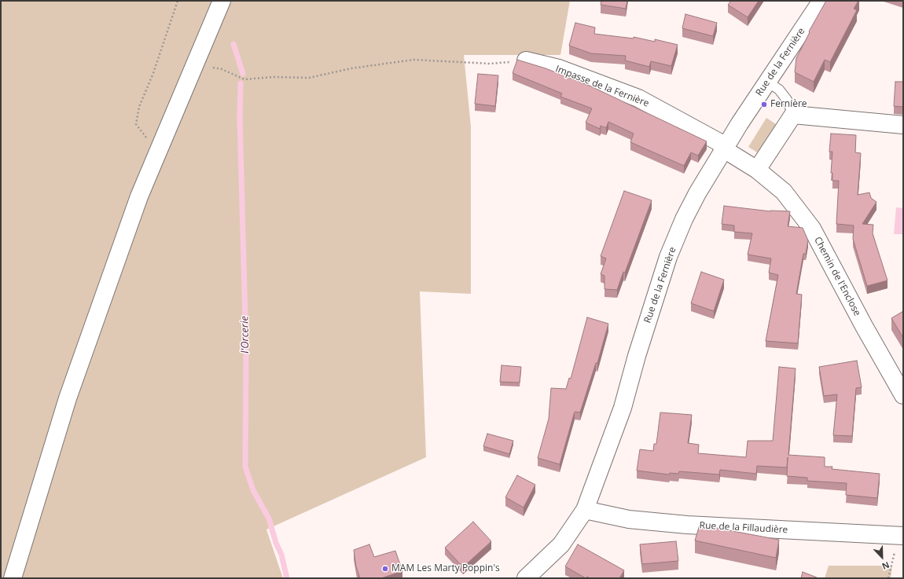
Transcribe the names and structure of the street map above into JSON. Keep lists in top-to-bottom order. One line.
{"streets":{"street":["Rue de la Fernière","Impasse de la Fernière","Chemin de l'Enclose","Rue de la Fillaudière"]},"crossings":[["Rue de la Fernière","Impasse de la Fernière"],["Rue de la Fernière","Chemin de l'Enclose"],["Rue de la Fernière","Rue de la Fillaudière"],["Impasse de la Fernière","Chemin de l'Enclose"]],"water":["l'Orcerie"],"places":["Fernière","MAM Les Marty Poppin's"],"north":"bottom right"}
